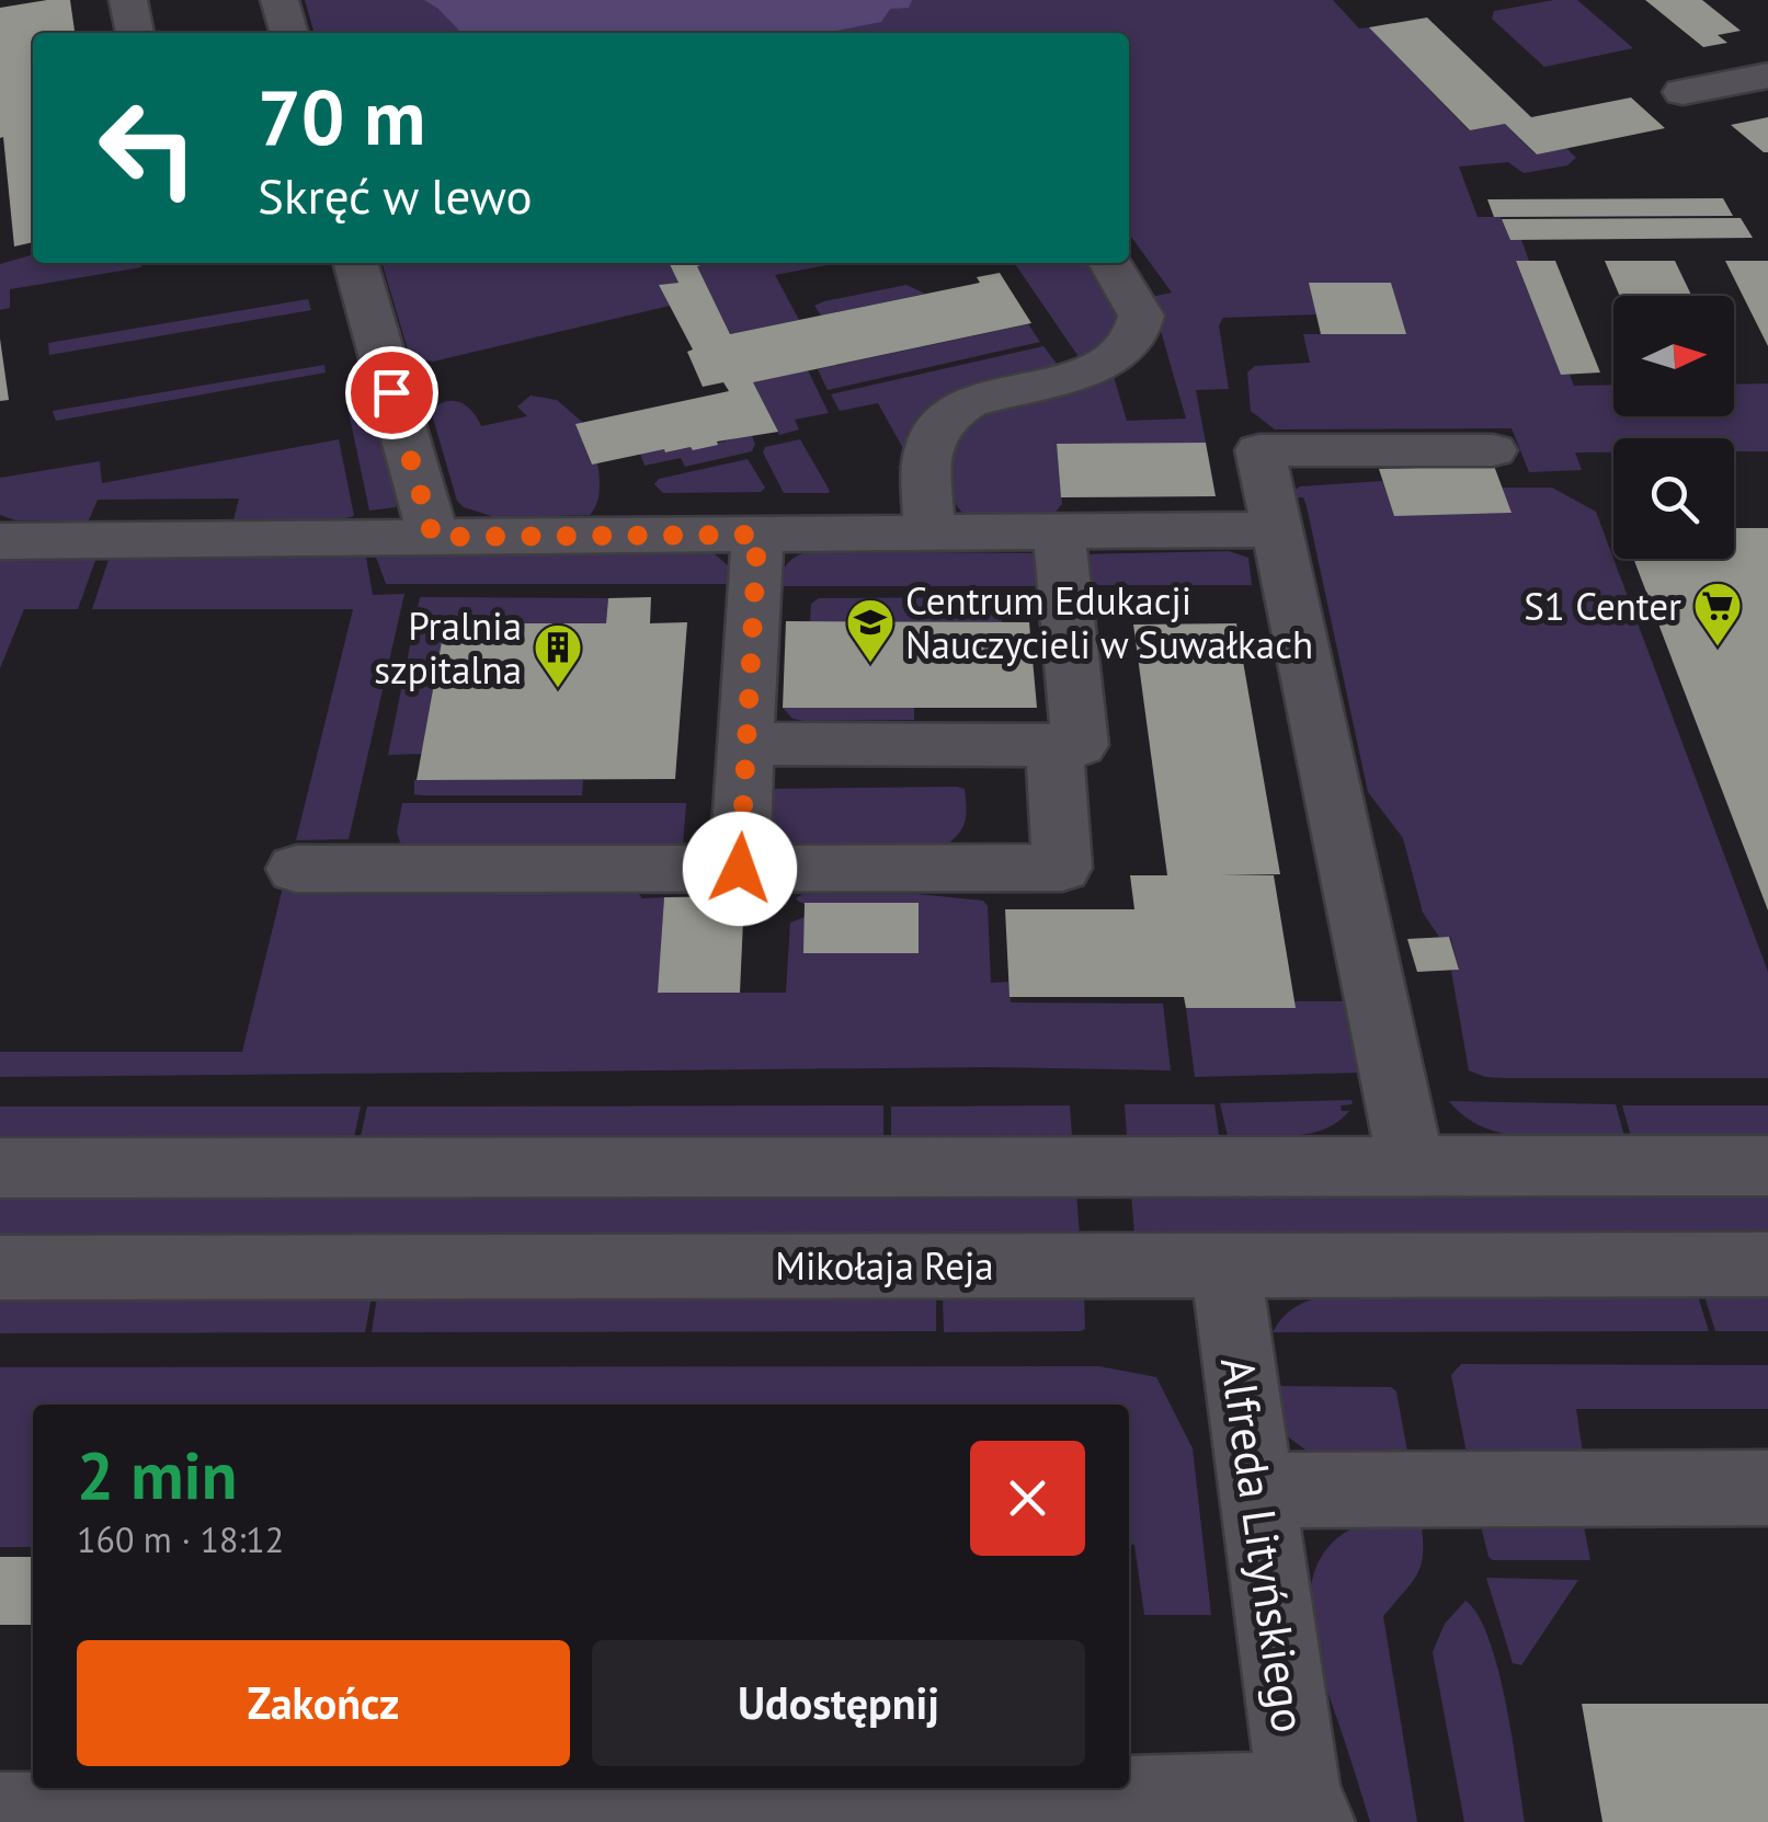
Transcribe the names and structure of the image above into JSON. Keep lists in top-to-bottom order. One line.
{"streets":{"street":["Mikołaja Reja","Alfreda Lityńskiego"]},"crossings":[["Mikołaja Reja","Alfreda Lityńskiego"]],"places":{"supermarket":["S1 Center"],"school or university":["Centrum Edukacji Nauczycieli w Suwałkach"],"building":["Pralnia szpitalna"]},"north":"right","page":{"turn":["70 m","Skręć w lewo"],"heading":["2 min","160 m · 18:12"],"buttons":["Zakończ","Udostępnij"]}}
